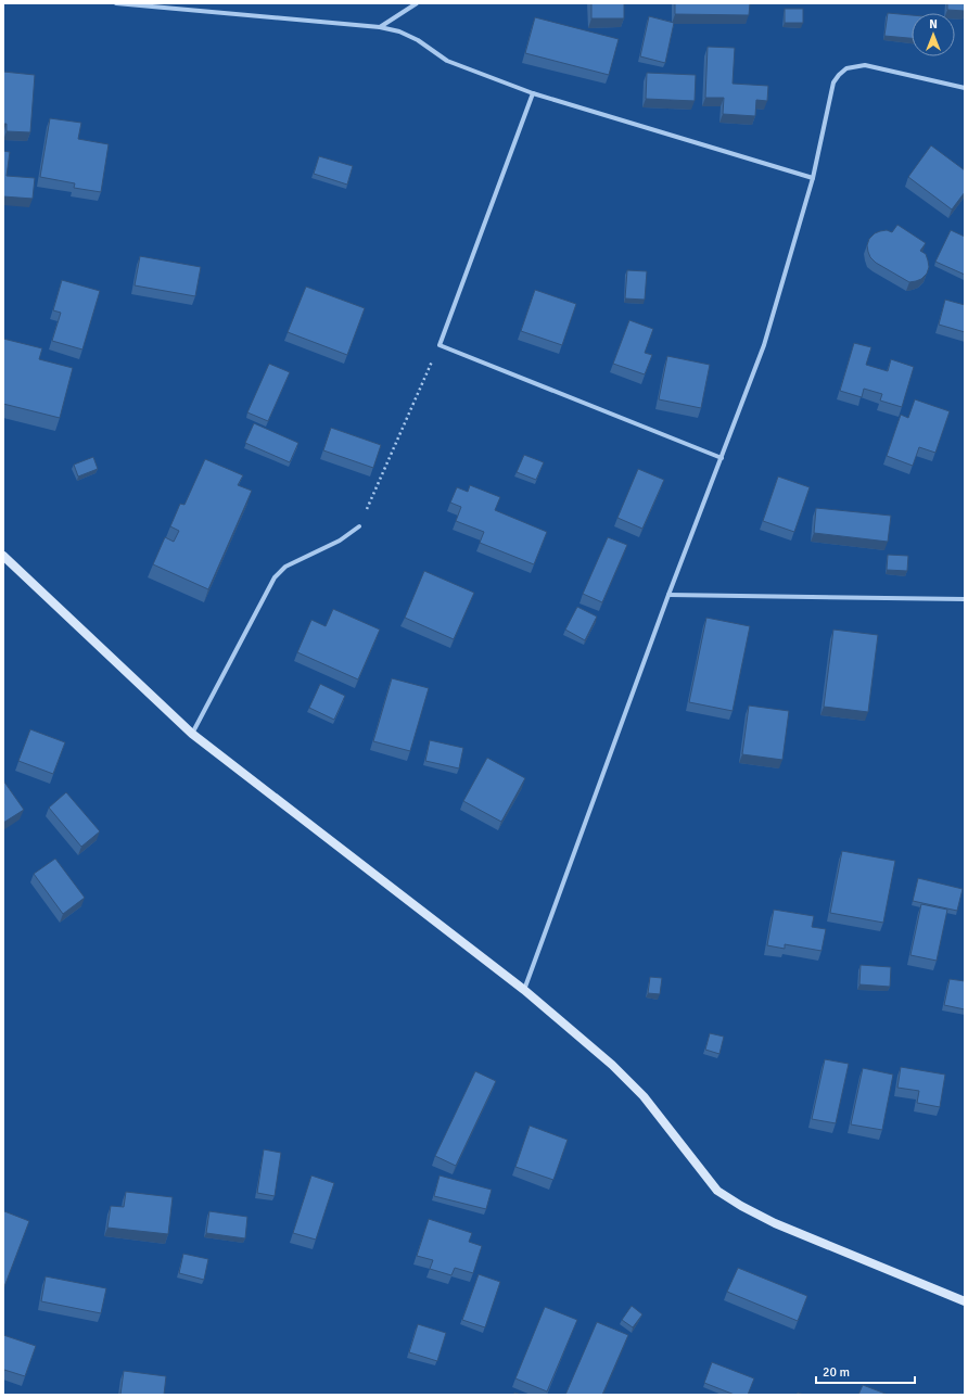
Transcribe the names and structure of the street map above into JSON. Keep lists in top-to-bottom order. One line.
{"scale_bar":"20 m","north":"top"}
